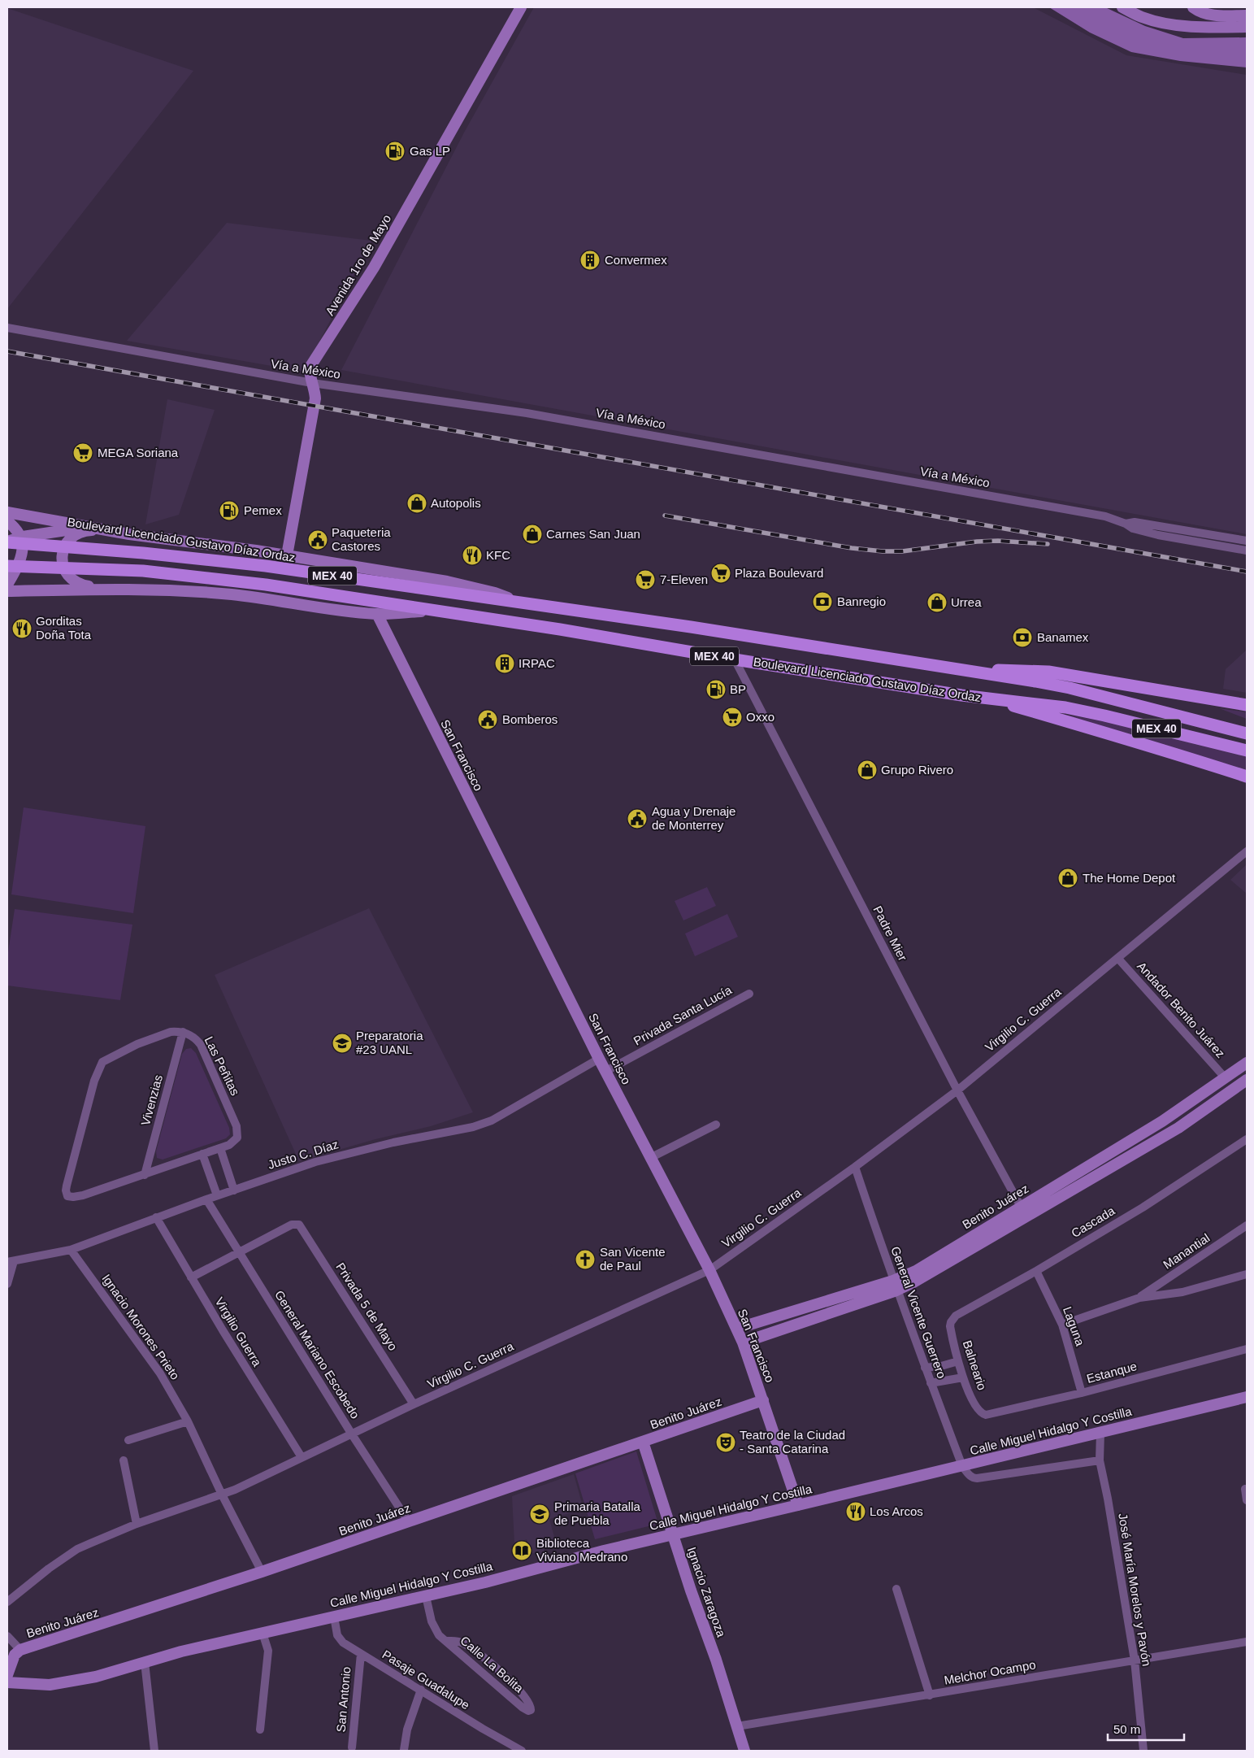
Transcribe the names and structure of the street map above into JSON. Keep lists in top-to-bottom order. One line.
{"streets":{"main road":["Boulevard Licenciado Gustavo Díaz Ordaz","MEX 40"],"street":["Avenida 1ro de Mayo","Vía a México","San Francisco","Padre Mier","Andador Benito Juárez","Privada Santa Lucía","Virgilio C. Guerra","Las Peñitas","Vivenzias","Justo C. Díaz","Benito Juárez","Cascada","Manantial","Privada 5 de Mayo","General Vicente Guerrero","Laguna","Ignacio Morones Prieto","Virgilio Guerra","General Mariano Escobedo","Balneario","Estanque","Calle Miguel Hidalgo Y Costilla","José María Morelos y Pavón","Ignacio Zaragoza","Calle La Bolita","Melchor Ocampo","Pasaje Guadalupe","San Antonio"]},"crossings":[["Avenida 1ro de Mayo","Vía a México"],["Avenida 1ro de Mayo","Boulevard Licenciado Gustavo Díaz Ordaz"],["Boulevard Licenciado Gustavo Díaz Ordaz","San Francisco"],["Boulevard Licenciado Gustavo Díaz Ordaz","Padre Mier"],["San Francisco","Privada Santa Lucía"],["San Francisco","Virgilio C. Guerra"],["San Francisco","Justo C. Díaz"],["San Francisco","Benito Juárez"],["San Francisco","Calle Miguel Hidalgo Y Costilla"],["Padre Mier","Virgilio C. Guerra"],["Padre Mier","Benito Juárez"],["Andador Benito Juárez","Virgilio C. Guerra"],["Andador Benito Juárez","Benito Juárez"],["Virgilio C. Guerra","Privada 5 de Mayo"],["Virgilio C. Guerra","General Vicente Guerrero"],["Virgilio C. Guerra","Ignacio Morones Prieto"],["Virgilio C. Guerra","Virgilio Guerra"],["Virgilio C. Guerra","General Mariano Escobedo"],["Las Peñitas","Vivenzias"],["Justo C. Díaz","Ignacio Morones Prieto"],["Justo C. Díaz","Virgilio Guerra"],["Justo C. Díaz","General Mariano Escobedo"],["Benito Juárez","General Vicente Guerrero"],["Benito Juárez","Ignacio Morones Prieto"],["Benito Juárez","General Mariano Escobedo"],["Benito Juárez","Ignacio Zaragoza"],["Cascada","Laguna"],["Cascada","Balneario"],["Manantial","Laguna"],["Privada 5 de Mayo","General Mariano Escobedo"],["General Vicente Guerrero","Calle Miguel Hidalgo Y Costilla"],["Laguna","Estanque"],["Balneario","Estanque"],["Calle Miguel Hidalgo Y Costilla","José María Morelos y Pavón"],["Calle Miguel Hidalgo Y Costilla","Ignacio Zaragoza"],["Calle Miguel Hidalgo Y Costilla","Calle La Bolita"],["Calle Miguel Hidalgo Y Costilla","Pasaje Guadalupe"],["José María Morelos y Pavón","Melchor Ocampo"],["Ignacio Zaragoza","Melchor Ocampo"],["Pasaje Guadalupe","San Antonio"]],"places":{"fuel station":["Gas LP","Pemex","BP"],"building":["Convermex","IRPAC"],"supermarket":["MEGA Soriana","Plaza Boulevard","7-Eleven","Oxxo"],"shop":["Autopolis","Carnes San Juan","Urrea","Grupo Rivero","The Home Depot"],"public building":["Paqueteria Castores","Bomberos","Agua y Drenaje de Monterrey"],"restaurant":["KFC","Gorditas Doña Tota","Los Arcos"],"bank":["Banregio","Banamex"],"school or university":["Preparatoria #23 UANL","Primaria Batalla de Puebla"],"church":["San Vicente de Paul"],"theatre":["Teatro de la Ciudad - Santa Catarina"],"library":["Biblioteca Viviano Medrano"]},"scale_bar":"50 m"}
